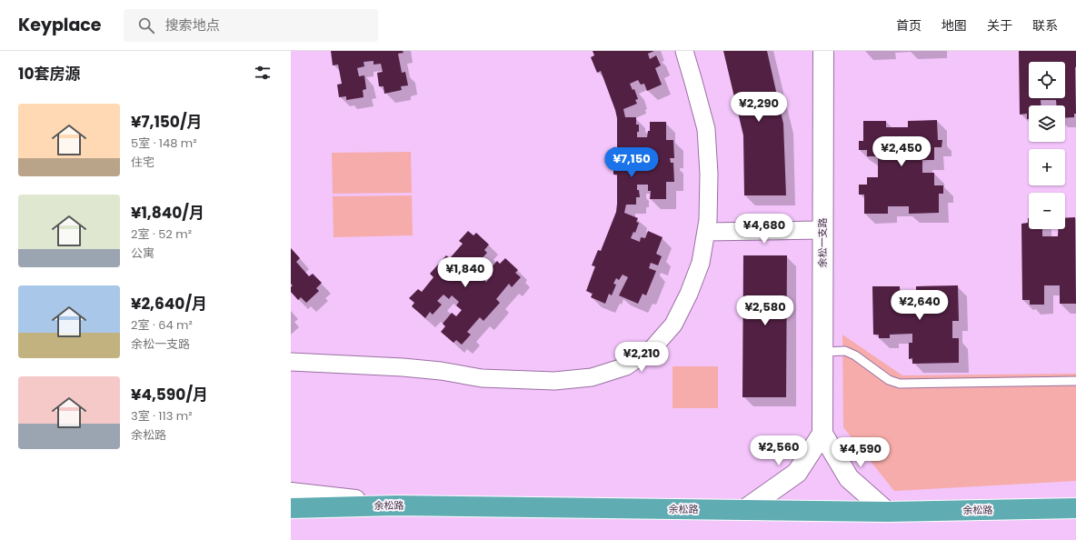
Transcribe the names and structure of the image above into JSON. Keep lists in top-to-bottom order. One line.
{"streets":{"highway":["余松路"],"street":["余松一支路"]},"page":{"header":"Keyplace","search":"搜索地点","nav":["首页","地图","关于","联系"],"heading":"10套房源","map_buttons":["+","−"],"price":["¥2,290","¥2,450","¥7,150","¥4,680","¥1,840","¥2,640","¥2,580","¥2,210","¥2,560","¥4,590"],"list":[{"name":"¥7,150/月","note":"5室 · 148 m² · 住宅"},{"name":"¥1,840/月","note":"2室 · 52 m² · 公寓"},{"name":"¥2,640/月","note":"2室 · 64 m² · 余松一支路"},{"name":"¥4,590/月","note":"3室 · 113 m² · 余松路"}]}}
